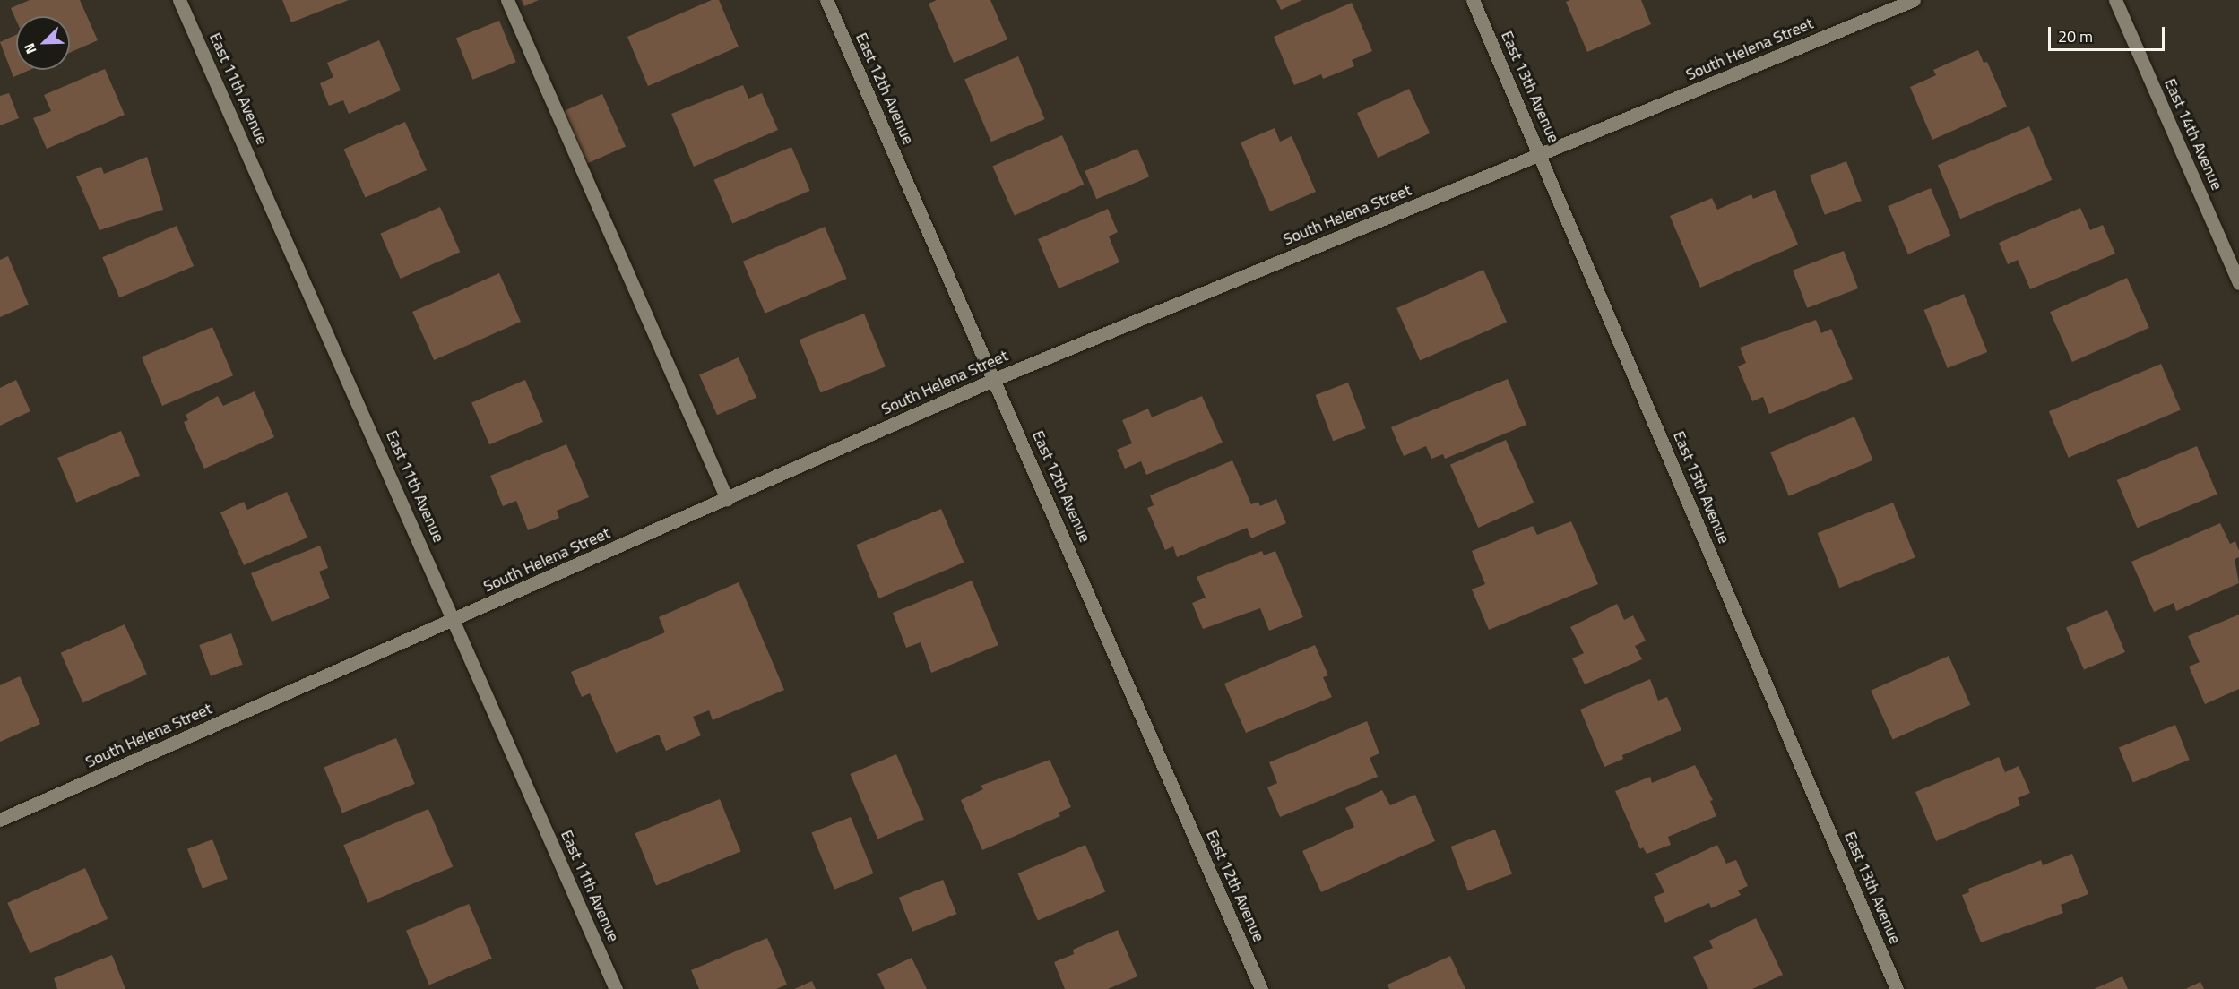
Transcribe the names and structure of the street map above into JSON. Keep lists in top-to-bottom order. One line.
{"streets":{"street":["South Helena Street","East 13th Avenue","East 11th Avenue","East 12th Avenue","East 14th Avenue"]},"crossings":[["South Helena Street","East 13th Avenue"],["South Helena Street","East 11th Avenue"],["South Helena Street","East 12th Avenue"]],"scale_bar":"20 m","north":"bottom left"}
